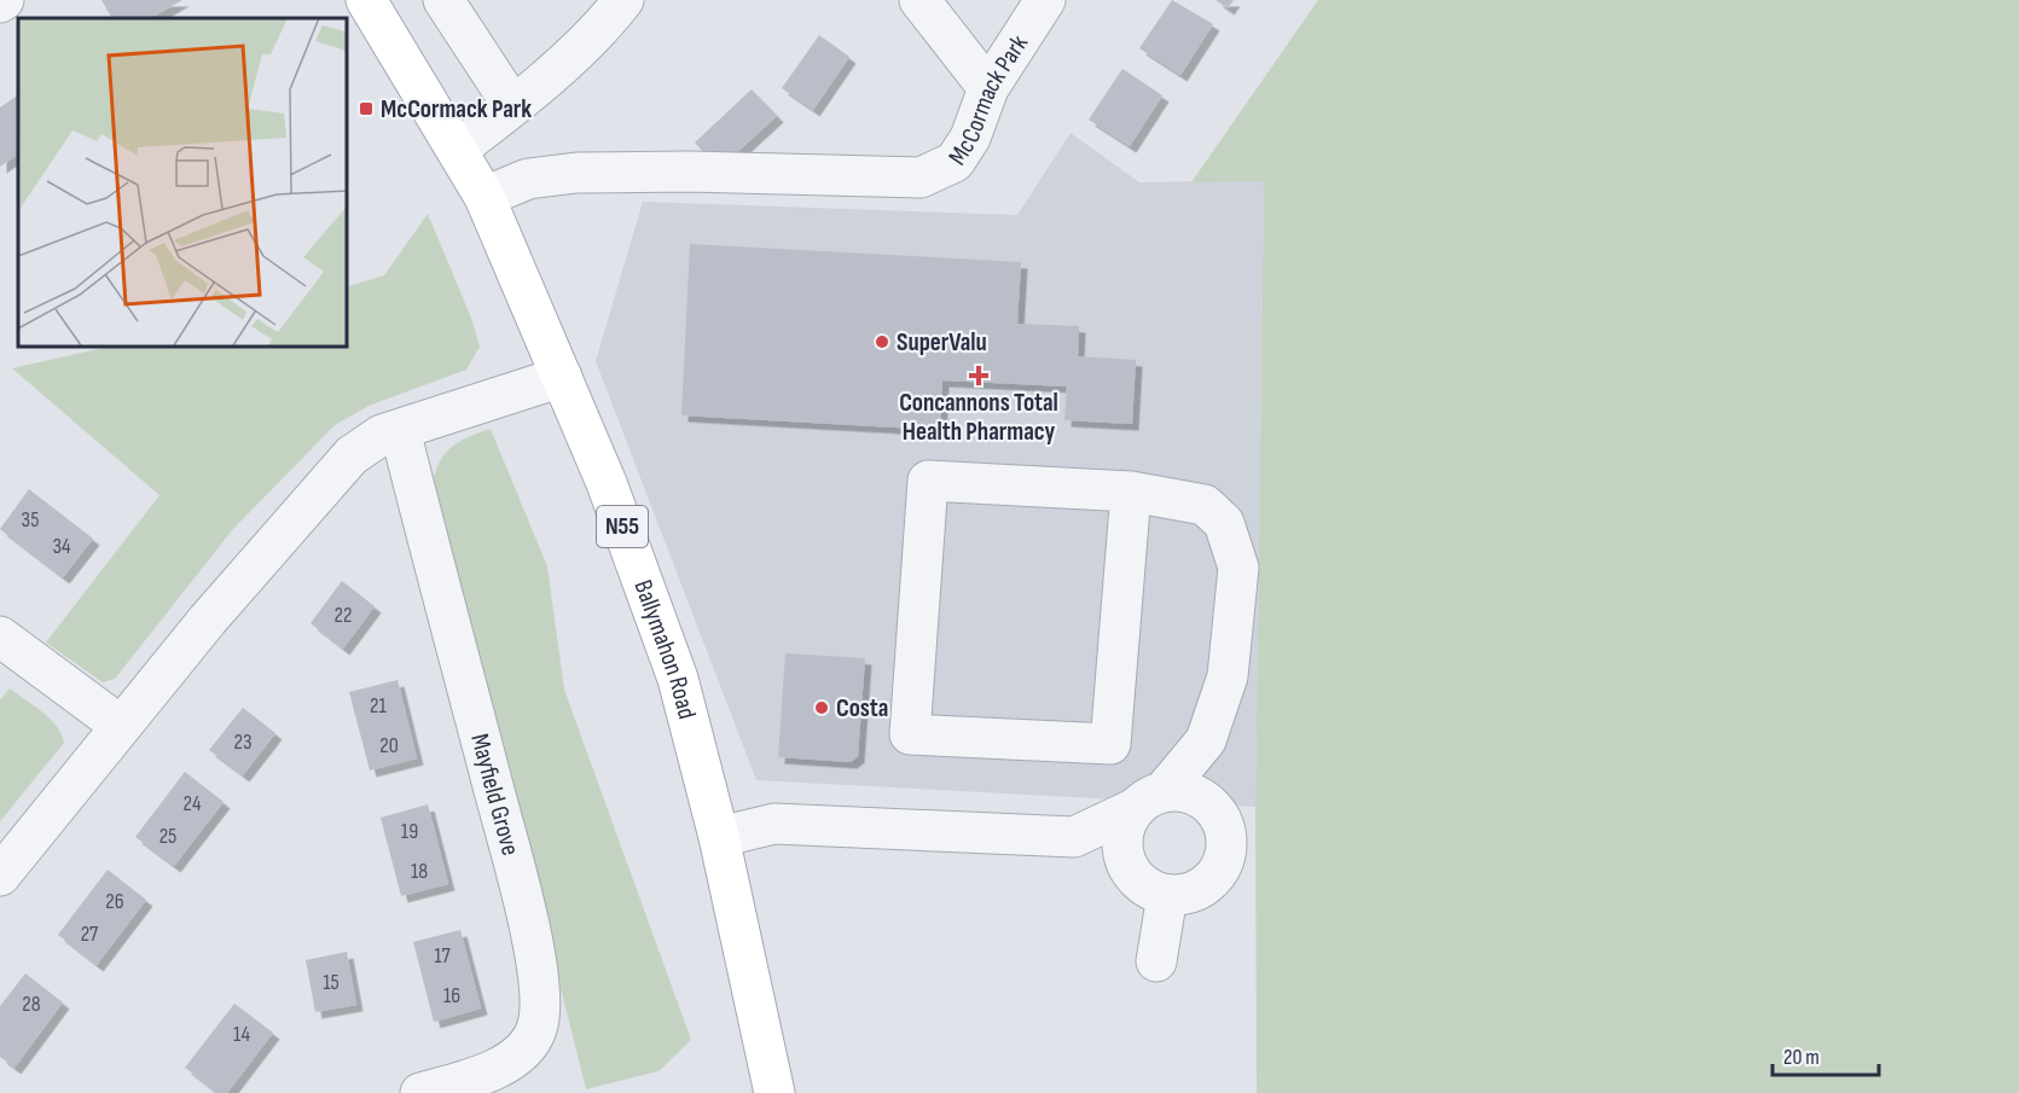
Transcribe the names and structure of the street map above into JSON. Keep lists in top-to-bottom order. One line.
{"streets":{"main road":["N55","Ballymahon Road"],"street":["McCormack Park","Mayfield Grove"]},"crossings":[["McCormack Park","Ballymahon Road"]],"places":{"transit":["McCormack Park"],"other":["SuperValu","Costa"],"health":["Concannons Total Health Pharmacy"]},"house_numbers":["35","34","22","21","23","20","24","19","25","18","26","27","17","15","16","28","14"],"scale_bar":"20 m"}
